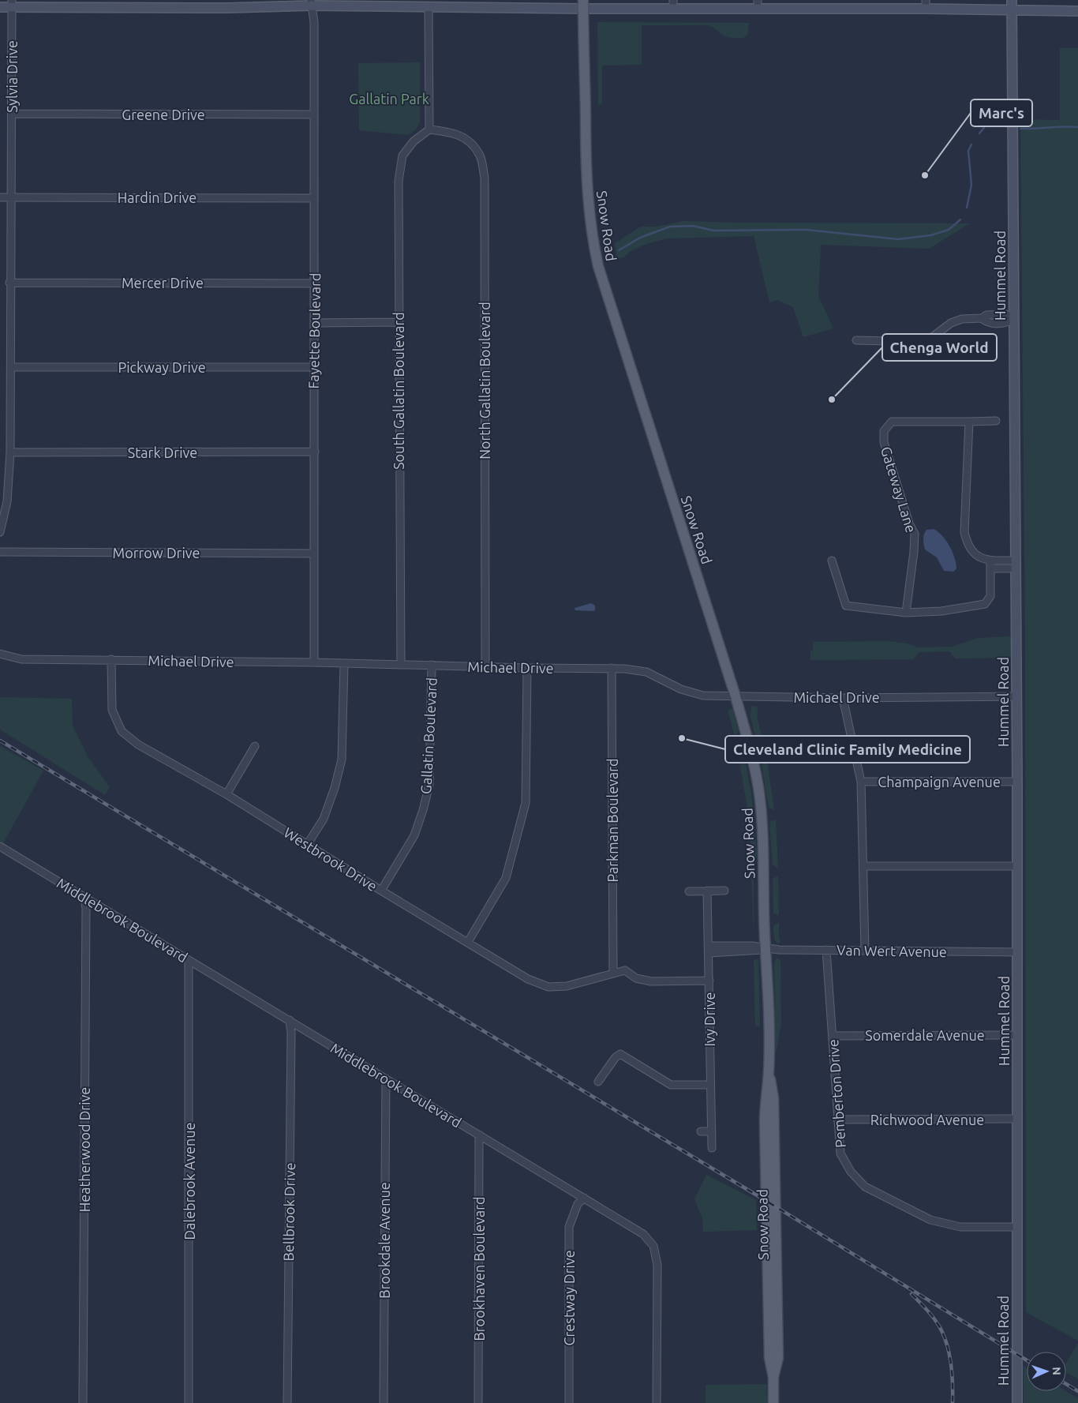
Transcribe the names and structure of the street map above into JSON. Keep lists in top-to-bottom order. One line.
{"streets":{"main road":["Snow Road"],"street":["Sylvia Drive","Greene Drive","Hardin Drive","Hummel Road","Mercer Drive","Fayette Boulevard","Pickway Drive","North Gallatin Boulevard","South Gallatin Boulevard","Stark Drive","Gateway Lane","Morrow Drive","Michael Drive","Gallatin Boulevard","Champaign Avenue","Parkman Boulevard","Westbrook Drive","Middlebrook Boulevard","Van Wert Avenue","Ivy Drive","Somerdale Avenue","Pemberton Drive","Richwood Avenue","Heatherwood Drive","Dalebrook Avenue","Bellbrook Drive","Brookdale Avenue","Brookhaven Boulevard","Crestway Drive"]},"crossings":[["Sylvia Drive","Greene Drive"],["Sylvia Drive","Hardin Drive"],["Sylvia Drive","Mercer Drive"],["Sylvia Drive","Pickway Drive"],["Sylvia Drive","Stark Drive"],["Greene Drive","Fayette Boulevard"],["Hardin Drive","Fayette Boulevard"],["Snow Road","Michael Drive"],["Snow Road","Van Wert Avenue"],["Hummel Road","Michael Drive"],["Hummel Road","Champaign Avenue"],["Hummel Road","Van Wert Avenue"],["Hummel Road","Somerdale Avenue"],["Hummel Road","Pemberton Drive"],["Hummel Road","Richwood Avenue"],["Mercer Drive","Fayette Boulevard"],["Fayette Boulevard","Pickway Drive"],["Fayette Boulevard","Stark Drive"],["Fayette Boulevard","Morrow Drive"],["Fayette Boulevard","Michael Drive"],["North Gallatin Boulevard","South Gallatin Boulevard"],["North Gallatin Boulevard","Michael Drive"],["South Gallatin Boulevard","Michael Drive"],["Michael Drive","Gallatin Boulevard"],["Michael Drive","Parkman Boulevard"],["Michael Drive","Westbrook Drive"],["Gallatin Boulevard","Westbrook Drive"],["Parkman Boulevard","Westbrook Drive"],["Middlebrook Boulevard","Heatherwood Drive"],["Middlebrook Boulevard","Dalebrook Avenue"],["Middlebrook Boulevard","Bellbrook Drive"],["Middlebrook Boulevard","Brookdale Avenue"],["Middlebrook Boulevard","Brookhaven Boulevard"],["Middlebrook Boulevard","Crestway Drive"],["Van Wert Avenue","Ivy Drive"],["Van Wert Avenue","Pemberton Drive"],["Somerdale Avenue","Pemberton Drive"],["Pemberton Drive","Richwood Avenue"]],"parks":["Gallatin Park"],"places":["Marc's","Chenga World","Cleveland Clinic Family Medicine"],"north":"right"}
